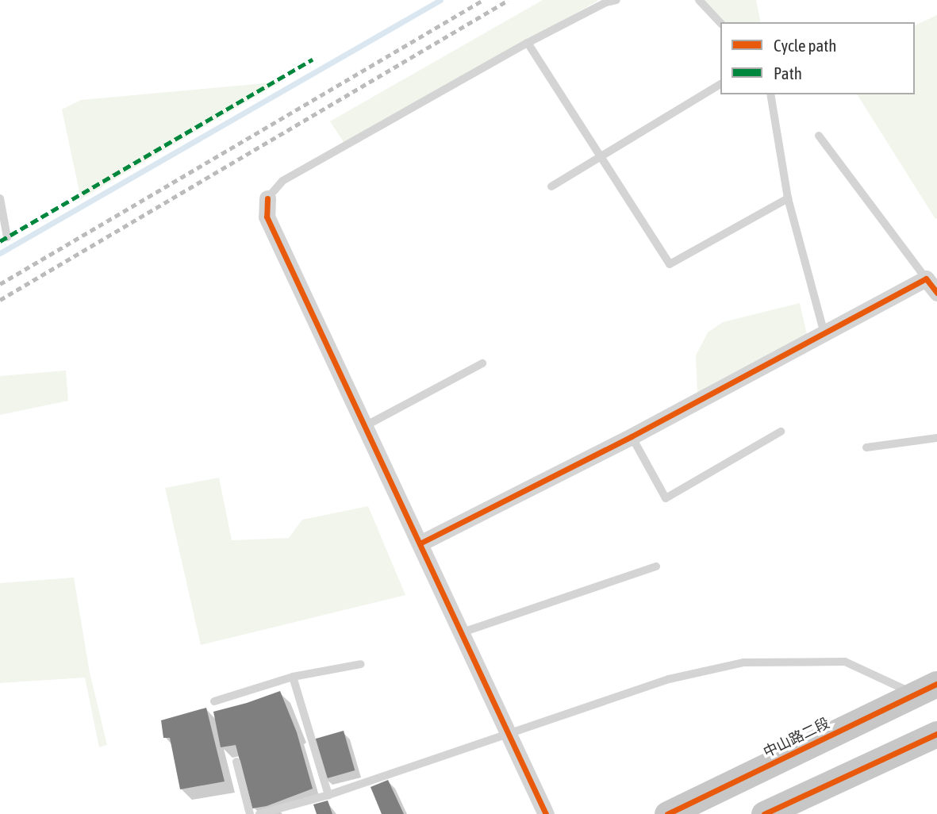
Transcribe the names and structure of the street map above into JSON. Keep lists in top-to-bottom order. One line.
{"streets":{"main road":["中山路二段"]},"legend":["Cycle path","Path"]}
